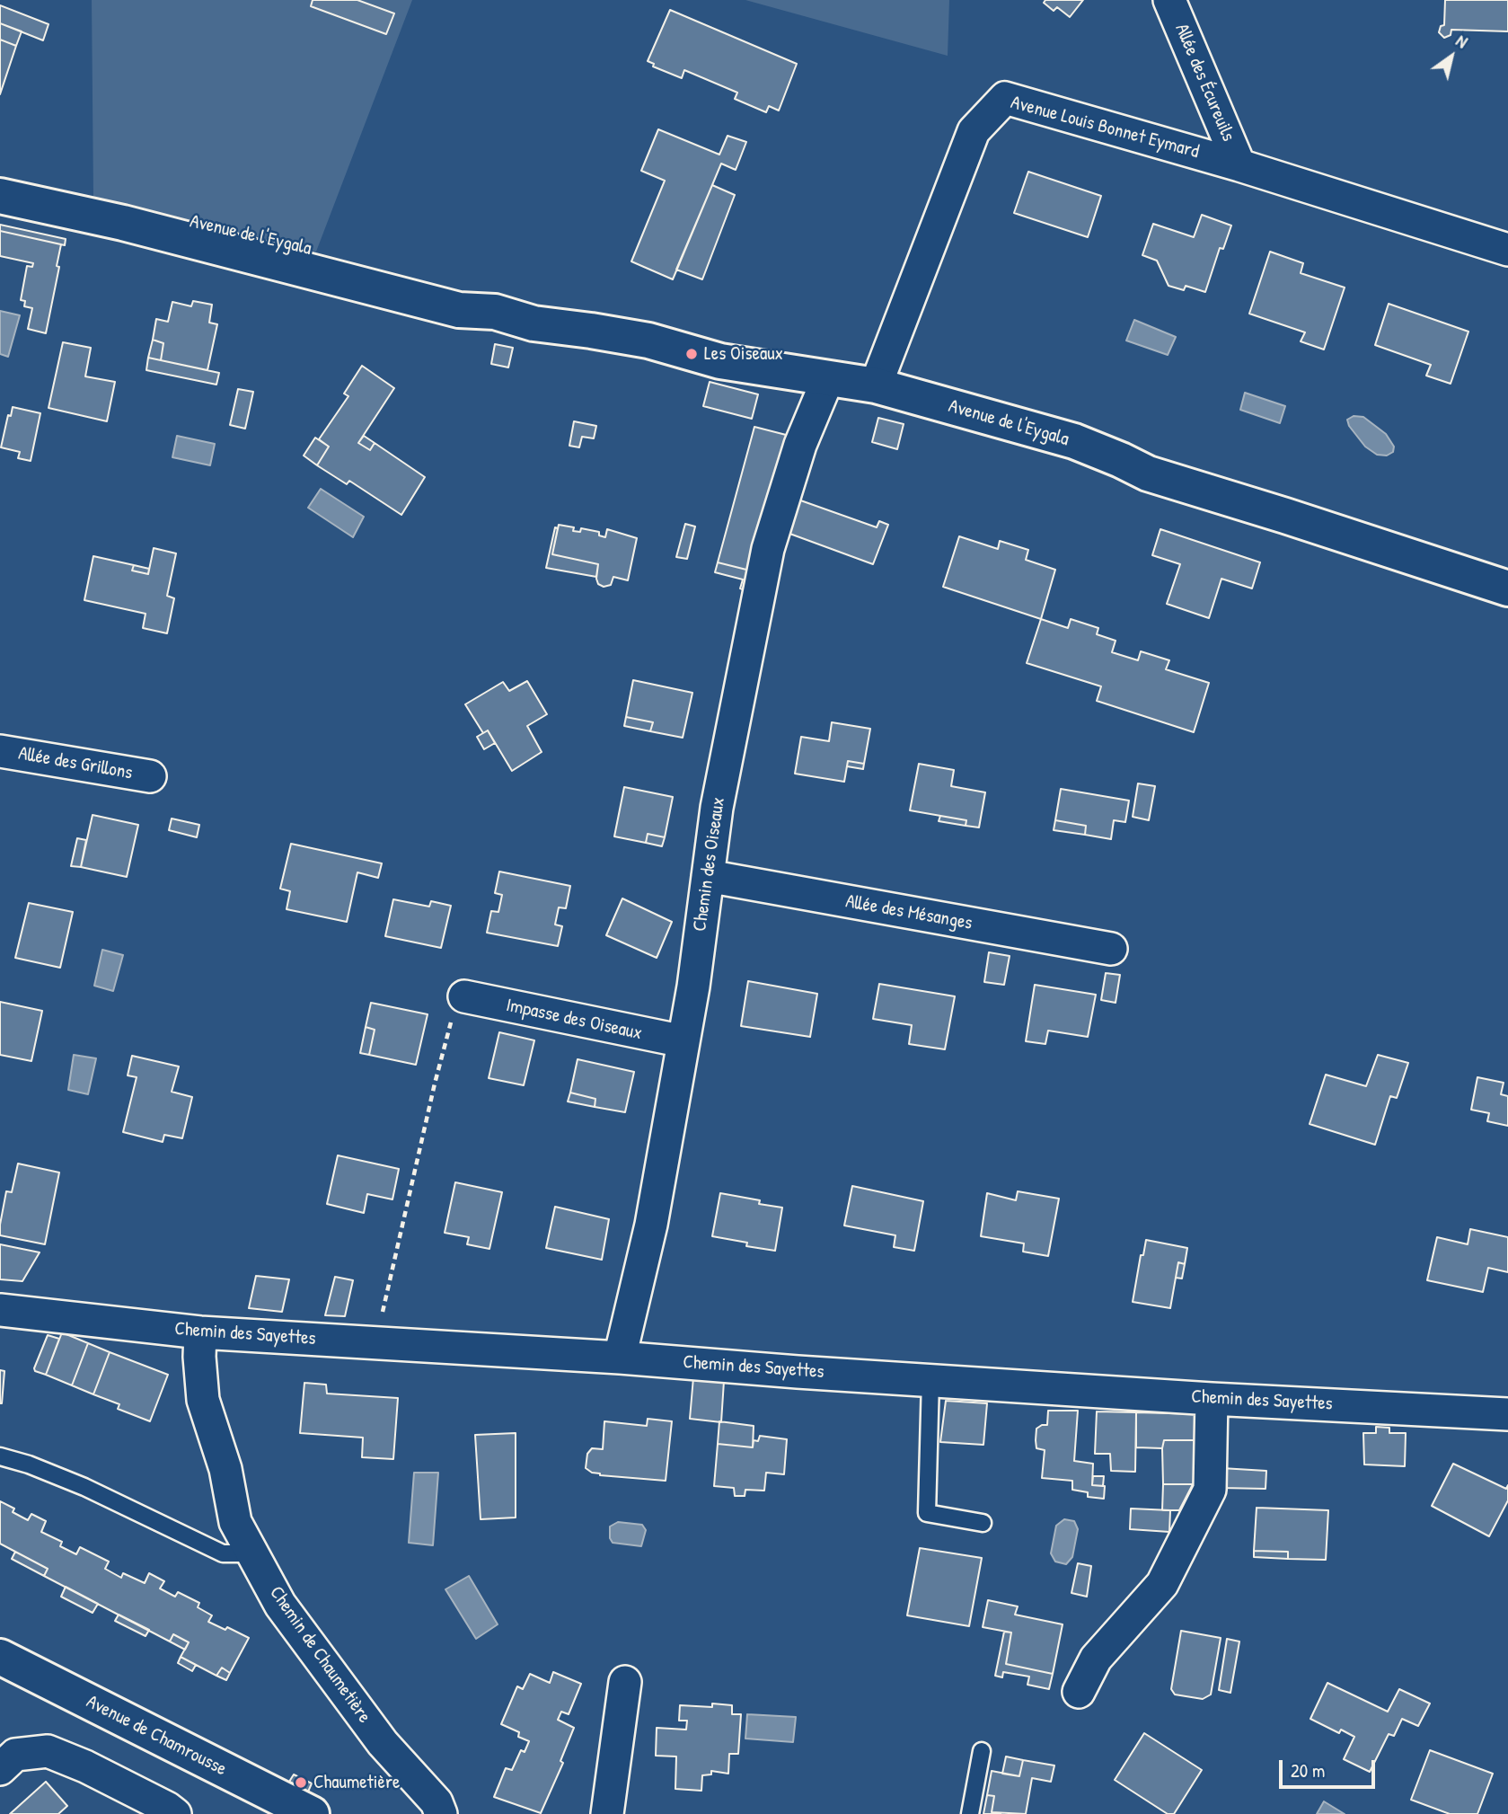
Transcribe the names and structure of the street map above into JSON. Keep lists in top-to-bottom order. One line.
{"streets":{"street":["Allée des Écureuils","Avenue Louis Bonnet Eymard","Avenue de l'Eygala","Allée des Grillons","Chemin des Oiseaux","Allée des Mésanges","Impasse des Oiseaux","Chemin des Sayettes","Chemin de Chaumetière","Avenue de Chamrousse"]},"crossings":[["Allée des Écureuils","Avenue Louis Bonnet Eymard"],["Avenue Louis Bonnet Eymard","Avenue de l'Eygala"],["Avenue de l'Eygala","Chemin des Oiseaux"],["Chemin des Oiseaux","Allée des Mésanges"],["Chemin des Oiseaux","Impasse des Oiseaux"],["Chemin des Oiseaux","Chemin des Sayettes"],["Chemin des Sayettes","Chemin de Chaumetière"]],"places":["Les Oiseaux","Chaumetière"],"scale_bar":"20 m","north":"top right"}
